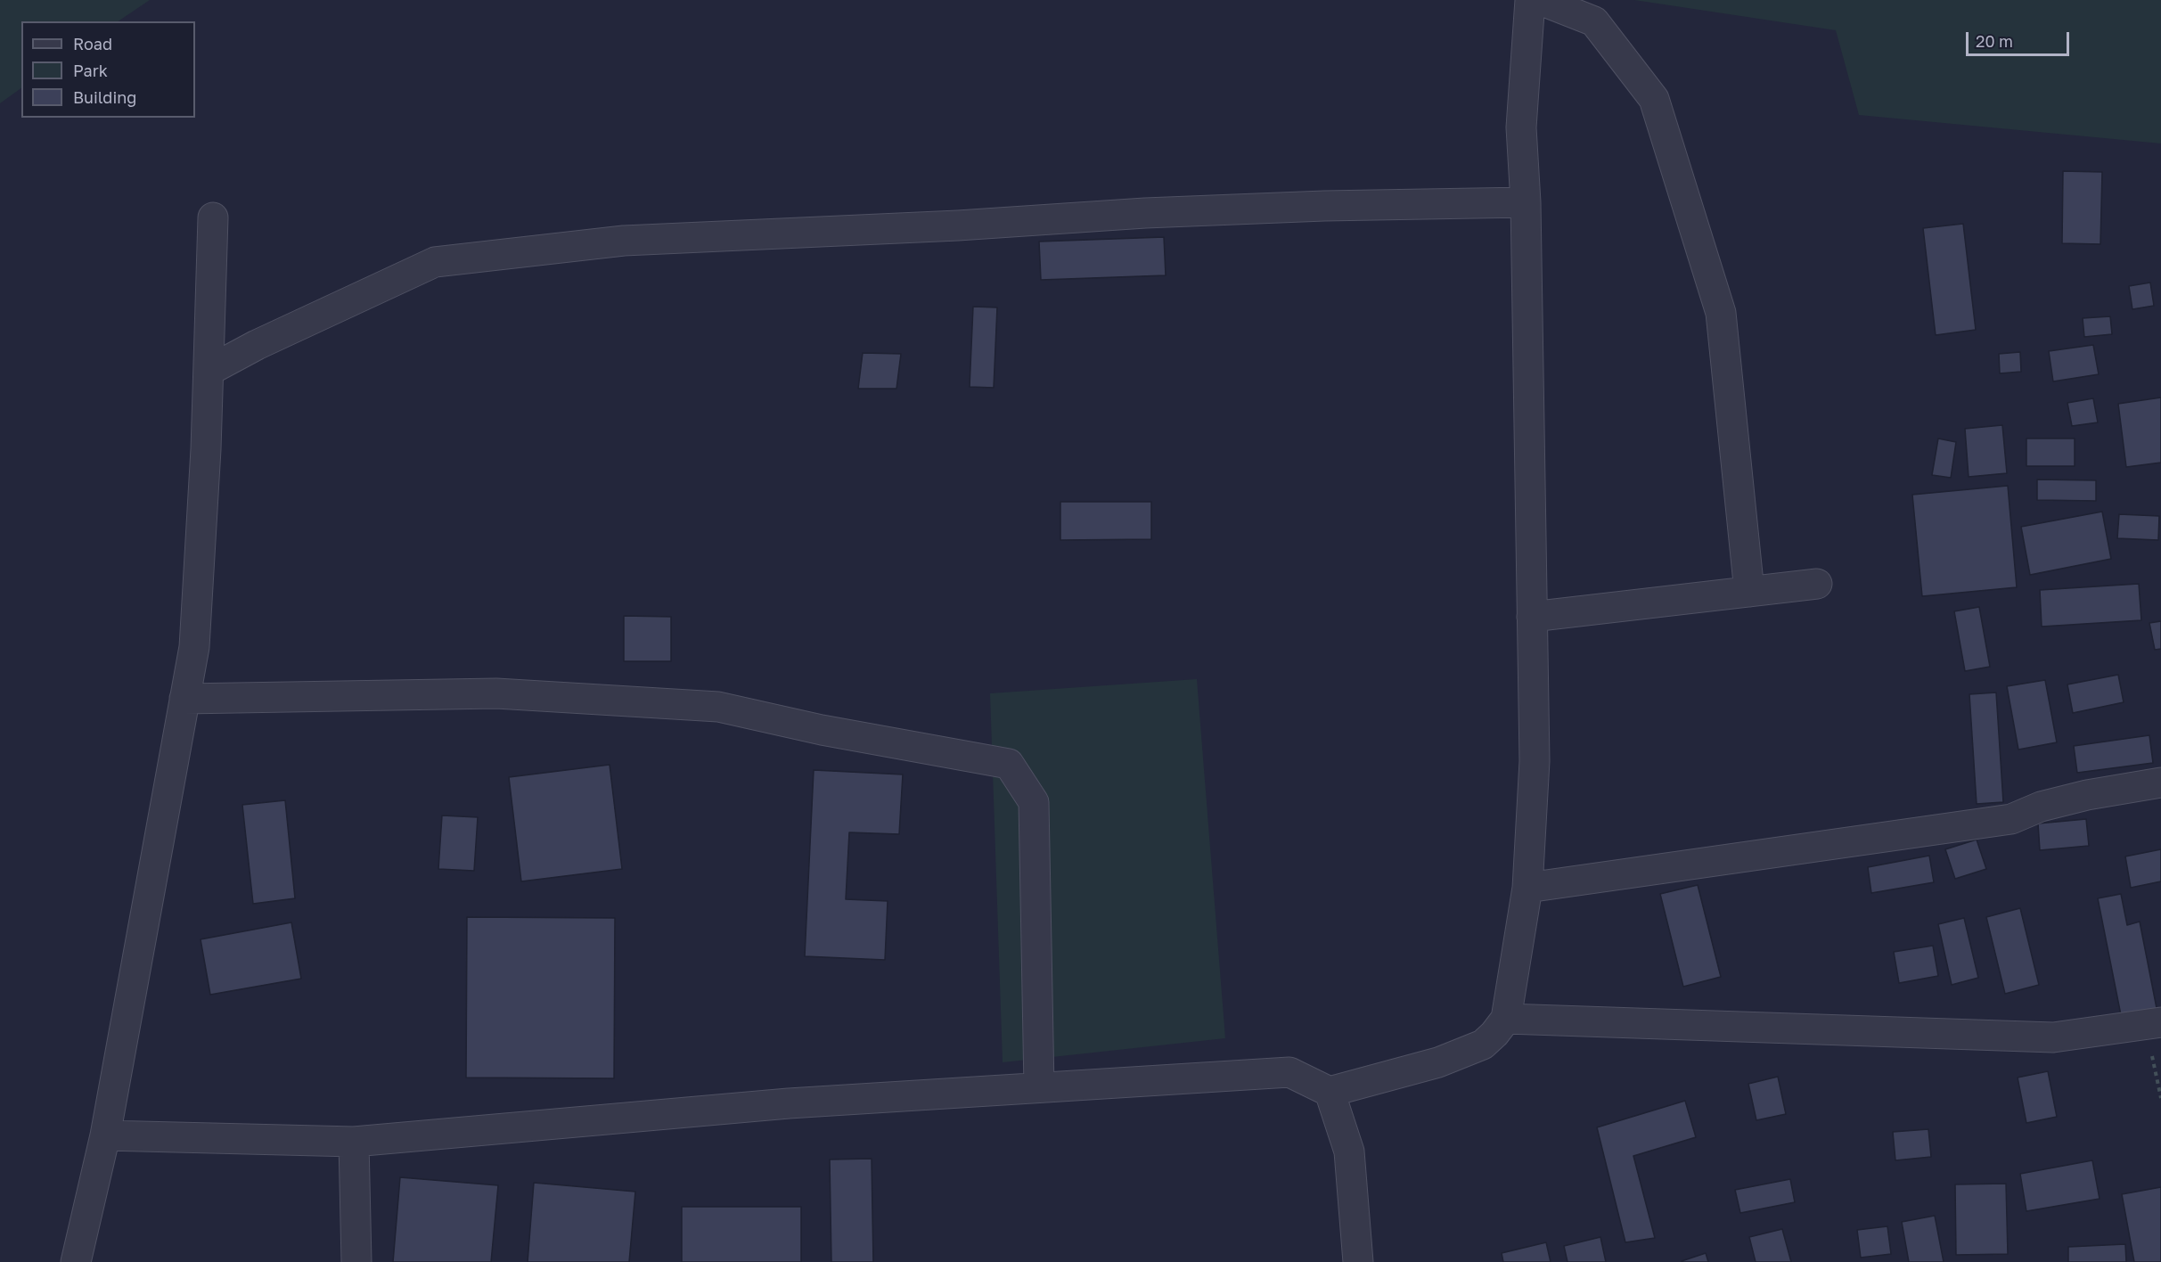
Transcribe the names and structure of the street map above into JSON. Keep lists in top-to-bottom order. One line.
{"legend":["Road","Park","Building"],"scale_bar":"20 m"}
